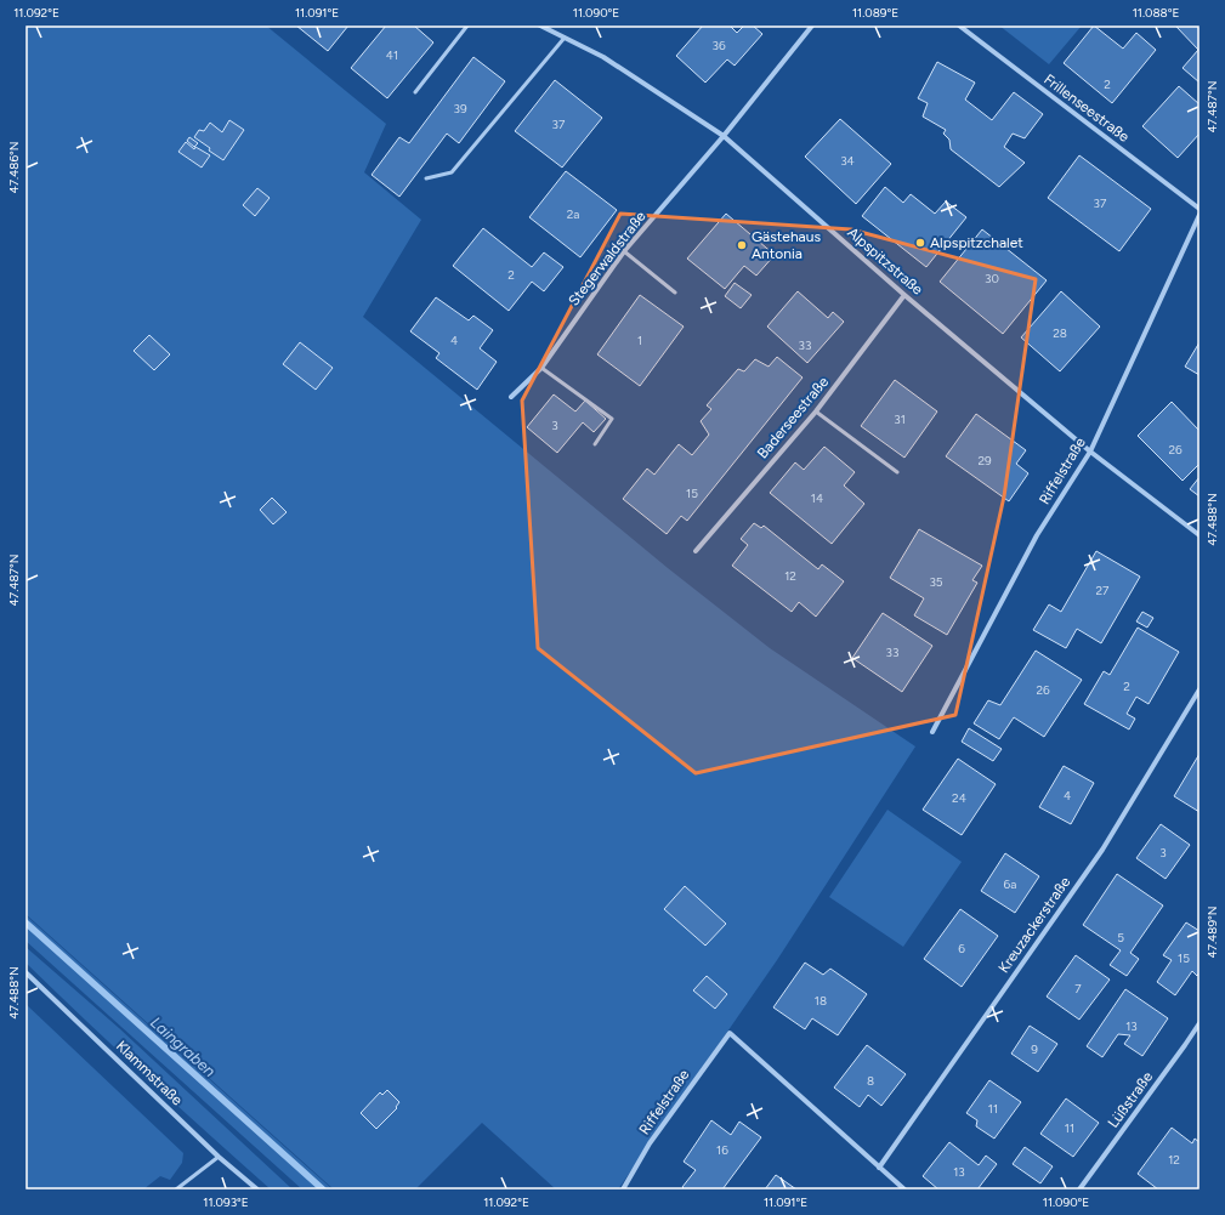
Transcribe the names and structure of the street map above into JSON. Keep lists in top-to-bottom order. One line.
{"streets":{"street":["Frillenseestraße","Stegerwaldstraße","Alpspitzstraße","Baderseestraße","Riffelstraße","Kreuzackerstraße","Klammstraße","Lüßstraße"]},"crossings":[["Stegerwaldstraße","Alpspitzstraße"],["Alpspitzstraße","Baderseestraße"],["Alpspitzstraße","Riffelstraße"],["Riffelstraße","Kreuzackerstraße"]],"water":["Laingraben"],"places":["Alpspitzchalet","Gästehaus Antonia"],"house_numbers":["36","41","2","39","37","34","37","2a","2","30","28","4","1","33","31","3","26","29","15","14","12","35","27","33","2","26","4","24","3","6a","5","6","15","7","18","13","9","8","11","11","16","12","13"],"coordinates":["11.092°E","11.091°E","11.090°E","11.089°E","11.088°E","47.487°N","47.486°N","47.488°N","47.489°N","11.093°E"]}
